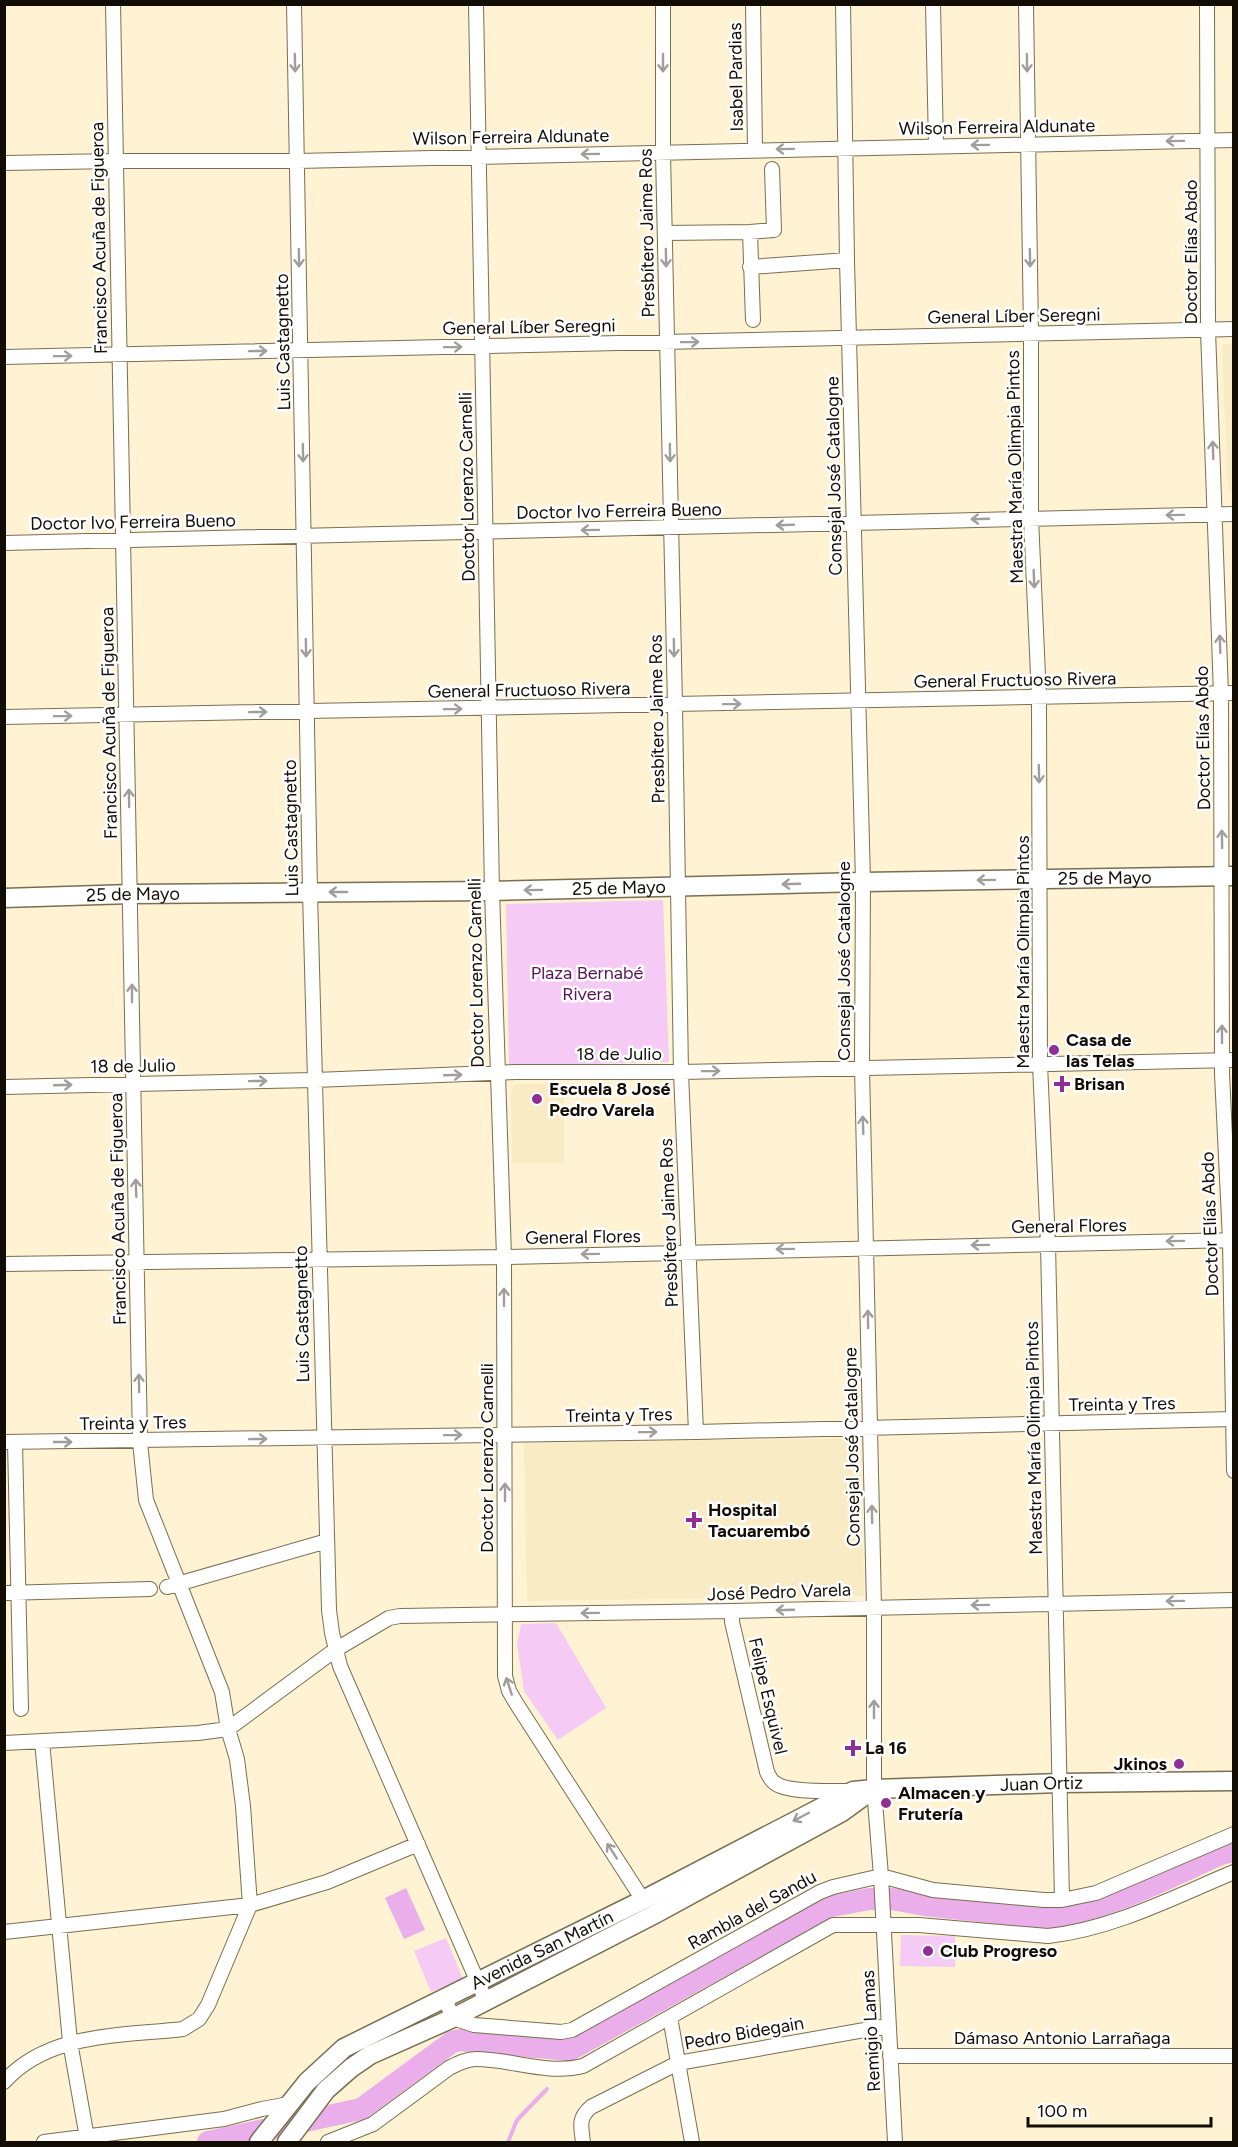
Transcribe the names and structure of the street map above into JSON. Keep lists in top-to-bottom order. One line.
{"streets":{"street":["Isabel Pardias","Wilson Ferreira Aldunate","Presbítero Jaime Ros","Francisco Acuña de Figueroa","Doctor Elías Abdo","General Líber Seregni","Luis Castagnetto","Maestra María Olimpia Pintos","Consejal José Catalogne","Doctor Lorenzo Carnelli","Doctor Ivo Ferreira Bueno","General Fructuoso Rivera","25 de Mayo","18 de Julio","General Flores","Treinta y Tres","José Pedro Varela","Felipe Esquivel","Juan Ortiz","Rambla del Sandu","Avenida San Martín","Remigio Lamas","Pedro Bidegain","Dámaso Antonio Larrañaga"]},"crossings":[["Isabel Pardias","Wilson Ferreira Aldunate"],["Wilson Ferreira Aldunate","Presbítero Jaime Ros"],["Wilson Ferreira Aldunate","Francisco Acuña de Figueroa"],["Wilson Ferreira Aldunate","Doctor Elías Abdo"],["Wilson Ferreira Aldunate","Luis Castagnetto"],["Wilson Ferreira Aldunate","Maestra María Olimpia Pintos"],["Wilson Ferreira Aldunate","Consejal José Catalogne"],["Wilson Ferreira Aldunate","Doctor Lorenzo Carnelli"],["Presbítero Jaime Ros","General Líber Seregni"],["Presbítero Jaime Ros","Doctor Ivo Ferreira Bueno"],["Presbítero Jaime Ros","General Fructuoso Rivera"],["Presbítero Jaime Ros","25 de Mayo"],["Presbítero Jaime Ros","18 de Julio"],["Presbítero Jaime Ros","General Flores"],["Presbítero Jaime Ros","Treinta y Tres"],["Francisco Acuña de Figueroa","General Líber Seregni"],["Francisco Acuña de Figueroa","Doctor Ivo Ferreira Bueno"],["Francisco Acuña de Figueroa","General Fructuoso Rivera"],["Francisco Acuña de Figueroa","25 de Mayo"],["Francisco Acuña de Figueroa","18 de Julio"],["Francisco Acuña de Figueroa","General Flores"],["Francisco Acuña de Figueroa","Treinta y Tres"],["Francisco Acuña de Figueroa","José Pedro Varela"],["Doctor Elías Abdo","General Líber Seregni"],["Doctor Elías Abdo","Doctor Ivo Ferreira Bueno"],["Doctor Elías Abdo","General Fructuoso Rivera"],["Doctor Elías Abdo","25 de Mayo"],["Doctor Elías Abdo","18 de Julio"],["Doctor Elías Abdo","General Flores"],["Doctor Elías Abdo","Treinta y Tres"],["General Líber Seregni","Luis Castagnetto"],["General Líber Seregni","Maestra María Olimpia Pintos"],["General Líber Seregni","Consejal José Catalogne"],["General Líber Seregni","Doctor Lorenzo Carnelli"],["Luis Castagnetto","Doctor Ivo Ferreira Bueno"],["Luis Castagnetto","General Fructuoso Rivera"],["Luis Castagnetto","25 de Mayo"],["Luis Castagnetto","18 de Julio"],["Luis Castagnetto","General Flores"],["Luis Castagnetto","Treinta y Tres"],["Luis Castagnetto","José Pedro Varela"],["Luis Castagnetto","Avenida San Martín"],["Maestra María Olimpia Pintos","Doctor Ivo Ferreira Bueno"],["Maestra María Olimpia Pintos","General Fructuoso Rivera"],["Maestra María Olimpia Pintos","25 de Mayo"],["Maestra María Olimpia Pintos","18 de Julio"],["Maestra María Olimpia Pintos","General Flores"],["Maestra María Olimpia Pintos","Treinta y Tres"],["Maestra María Olimpia Pintos","José Pedro Varela"],["Maestra María Olimpia Pintos","Juan Ortiz"],["Maestra María Olimpia Pintos","Rambla del Sandu"],["Consejal José Catalogne","Doctor Ivo Ferreira Bueno"],["Consejal José Catalogne","General Fructuoso Rivera"],["Consejal José Catalogne","25 de Mayo"],["Consejal José Catalogne","18 de Julio"],["Consejal José Catalogne","General Flores"],["Consejal José Catalogne","Treinta y Tres"],["Consejal José Catalogne","José Pedro Varela"],["Consejal José Catalogne","Juan Ortiz"],["Consejal José Catalogne","Rambla del Sandu"],["Consejal José Catalogne","Avenida San Martín"],["Consejal José Catalogne","Remigio Lamas"],["Doctor Lorenzo Carnelli","Doctor Ivo Ferreira Bueno"],["Doctor Lorenzo Carnelli","General Fructuoso Rivera"],["Doctor Lorenzo Carnelli","25 de Mayo"],["Doctor Lorenzo Carnelli","18 de Julio"],["Doctor Lorenzo Carnelli","General Flores"],["Doctor Lorenzo Carnelli","Treinta y Tres"],["Doctor Lorenzo Carnelli","José Pedro Varela"],["Doctor Lorenzo Carnelli","Avenida San Martín"],["José Pedro Varela","Felipe Esquivel"],["Felipe Esquivel","Juan Ortiz"],["Juan Ortiz","Avenida San Martín"],["Rambla del Sandu","Avenida San Martín"],["Remigio Lamas","Pedro Bidegain"],["Remigio Lamas","Dámaso Antonio Larrañaga"]],"one_way":["Wilson Ferreira Aldunate","Presbítero Jaime Ros","Francisco Acuña de Figueroa","Doctor Elías Abdo","General Líber Seregni","Maestra María Olimpia Pintos","Consejal José Catalogne","Doctor Ivo Ferreira Bueno","General Fructuoso Rivera","25 de Mayo","18 de Julio","General Flores","Treinta y Tres","José Pedro Varela"],"parks":["Plaza Bernabé Rivera"],"places":{"other":["Casa de las Telas","Escuela 8 José Pedro Varela","Jkinos","Almacen y Frutería","Club Progreso"],"health":["Brisan","Hospital Tacuarembó","La 16"]},"scale_bar":"100 m"}
